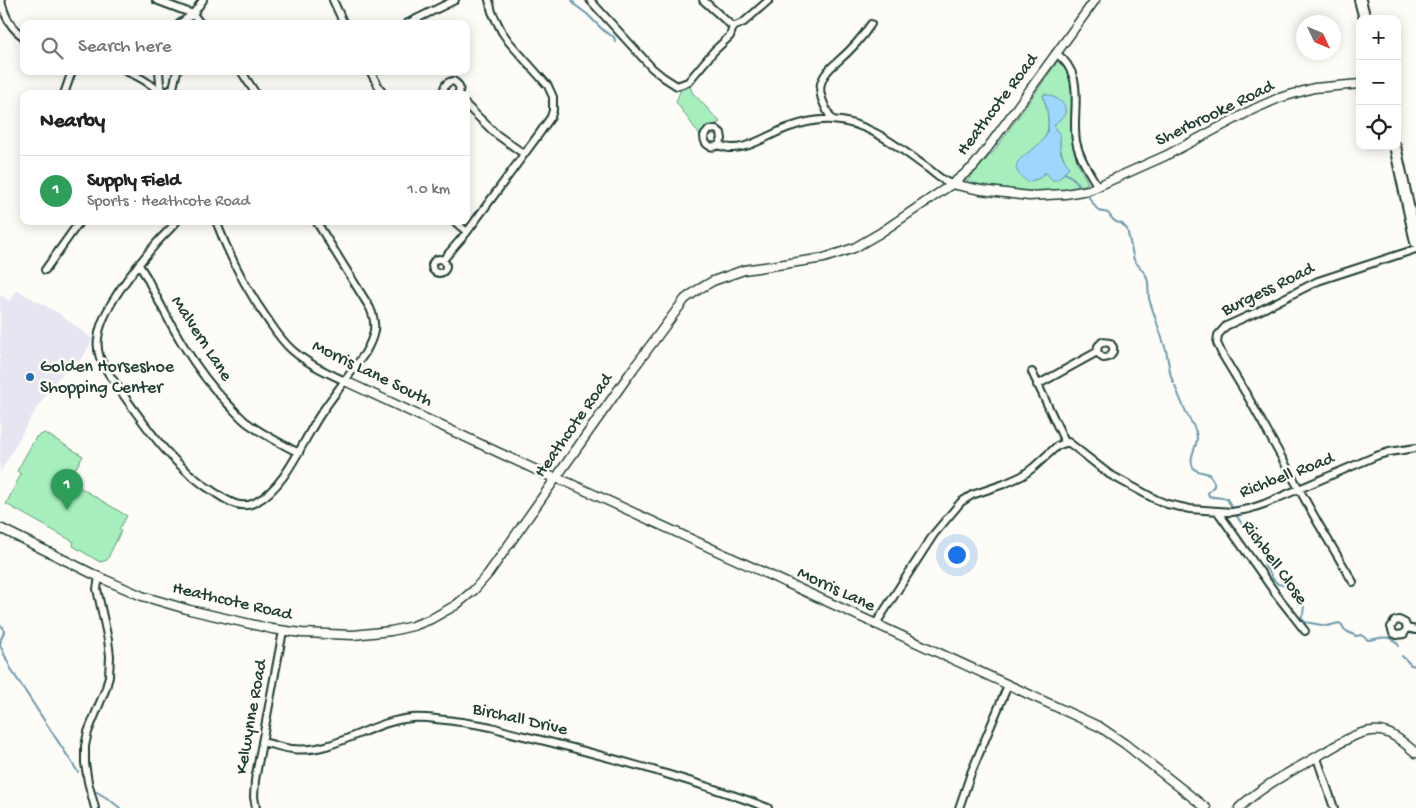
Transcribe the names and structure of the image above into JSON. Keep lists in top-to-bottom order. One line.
{"streets":{"street":["Heathcote Road","Sherbrooke Road","Burgess Road","Malvern Lane","Morris Lane South","Richbell Road","Richbell Close","Morris Lane","Kelwynne Road","Birchall Drive"]},"crossings":[["Heathcote Road","Sherbrooke Road"],["Heathcote Road","Morris Lane"],["Heathcote Road","Kelwynne Road"],["Burgess Road","Richbell Road"],["Morris Lane South","Morris Lane"],["Richbell Road","Richbell Close"],["Kelwynne Road","Birchall Drive"]],"places":["Golden Horseshoe Shopping Center"],"north":"bottom right","page":{"map_buttons":["+","−"],"search":"Search here","heading":"Nearby","list":[{"mark":"1","name":"Supply Field","note":"Sports · Heathcote Road","value":"1.0 km"}],"pins":"1"}}
